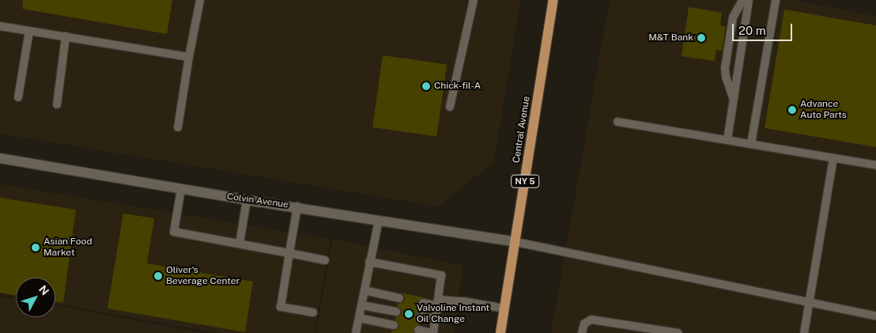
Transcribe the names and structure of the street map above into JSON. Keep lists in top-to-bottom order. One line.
{"streets":{"main road":["Central Avenue","NY 5"],"street":["Colvin Avenue"]},"crossings":[["Central Avenue","Colvin Avenue"]],"places":["M&T Bank","Chick-fil-A","Advance Auto Parts","Asian Food Market","Oliver's Beverage Center","Valvoline Instant Oil Change"],"scale_bar":"20 m","north":"top right"}
